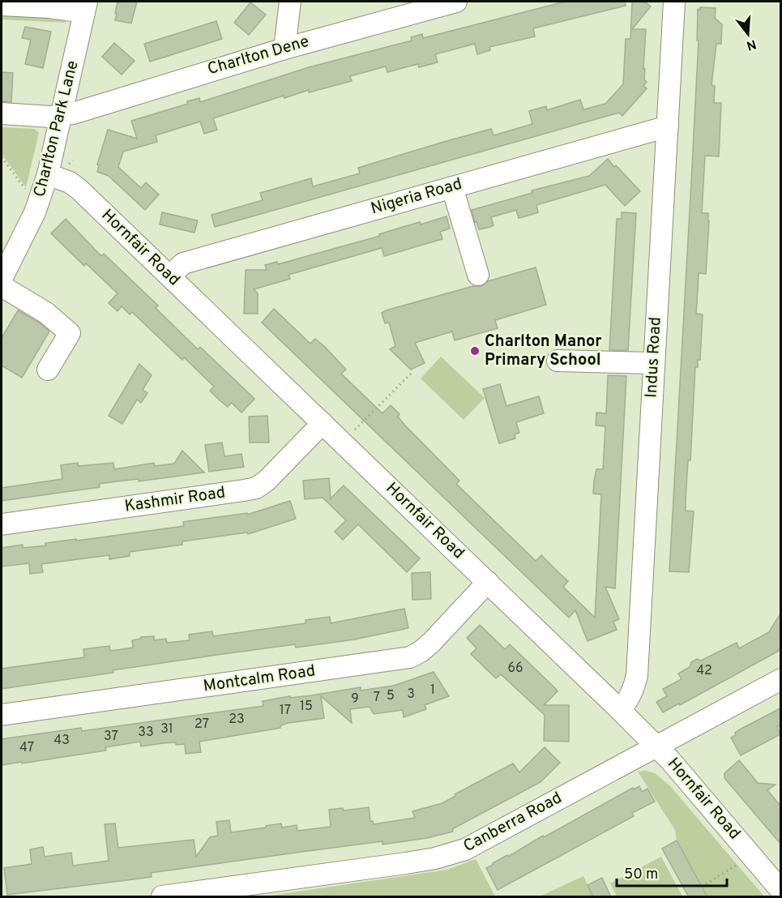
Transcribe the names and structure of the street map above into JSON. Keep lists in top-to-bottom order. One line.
{"streets":{"street":["Charlton Dene","Charlton Park Lane","Nigeria Road","Hornfair Road","Indus Road","Kashmir Road","Montcalm Road","Canberra Road"]},"crossings":[["Charlton Dene","Charlton Park Lane"],["Charlton Park Lane","Hornfair Road"],["Nigeria Road","Hornfair Road"],["Nigeria Road","Indus Road"],["Hornfair Road","Indus Road"],["Hornfair Road","Kashmir Road"],["Hornfair Road","Montcalm Road"],["Hornfair Road","Canberra Road"]],"places":["Charlton Manor Primary School"],"house_numbers":["66","42","1","3","5","7","9","15","17","23","27","31","33","37","43","47"],"scale_bar":"50 m","north":"bottom"}
